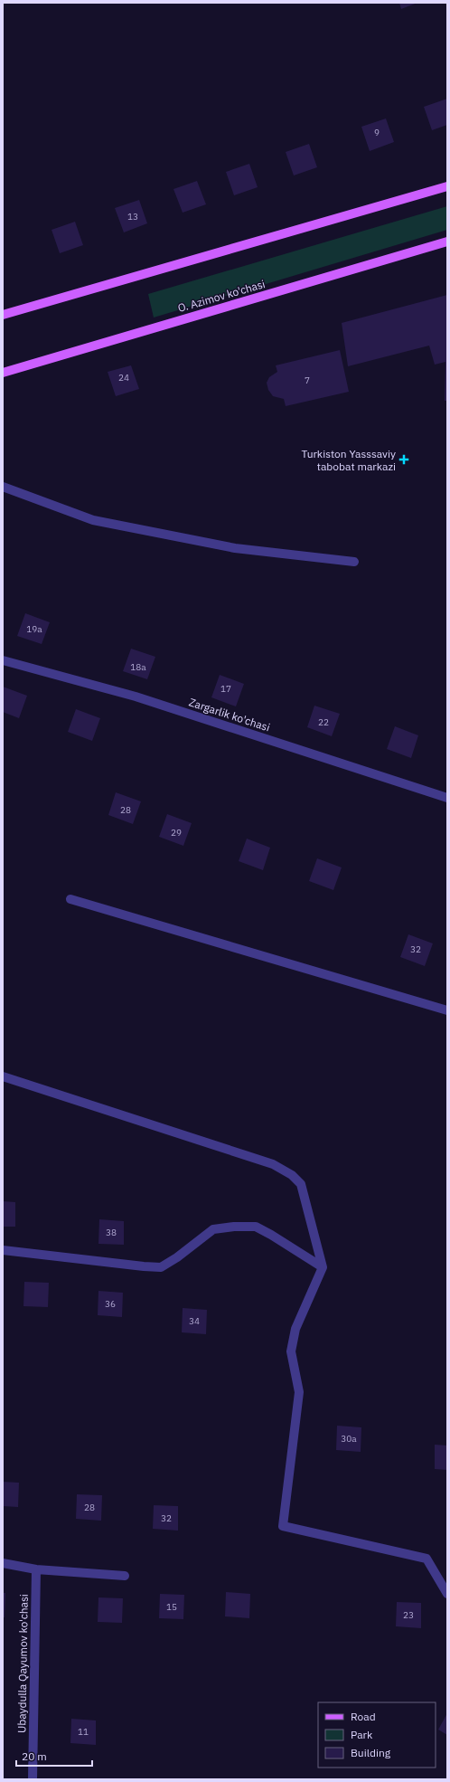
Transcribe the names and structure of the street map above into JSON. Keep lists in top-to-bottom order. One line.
{"streets":{"main road":["O. Azimov ko'chasi"],"street":["Zargarlik ko'chasi","Ubaydulla Qayumov ko'chasi"]},"places":{"health":["Turkiston Yasssaviy tabobat markazi"]},"house_numbers":["9","13","24","7","19a","18a","17","22","28","29","32","38","36","34","30a","28","32","15","23","11"],"legend":["Road","Park","Building"],"scale_bar":"20 m"}
